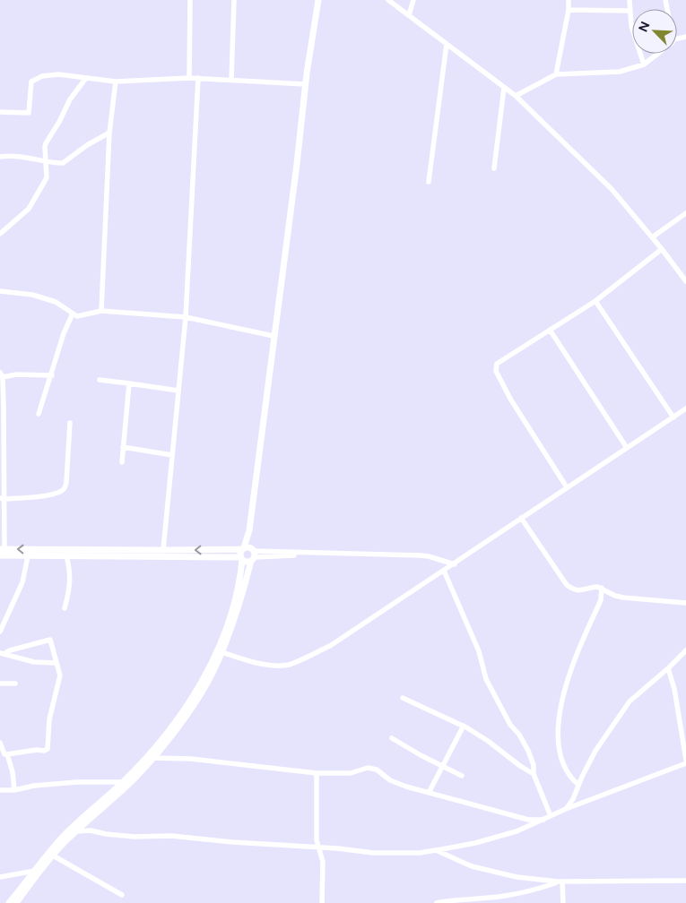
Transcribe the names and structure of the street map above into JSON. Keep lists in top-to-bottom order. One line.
{"north":"top left"}
